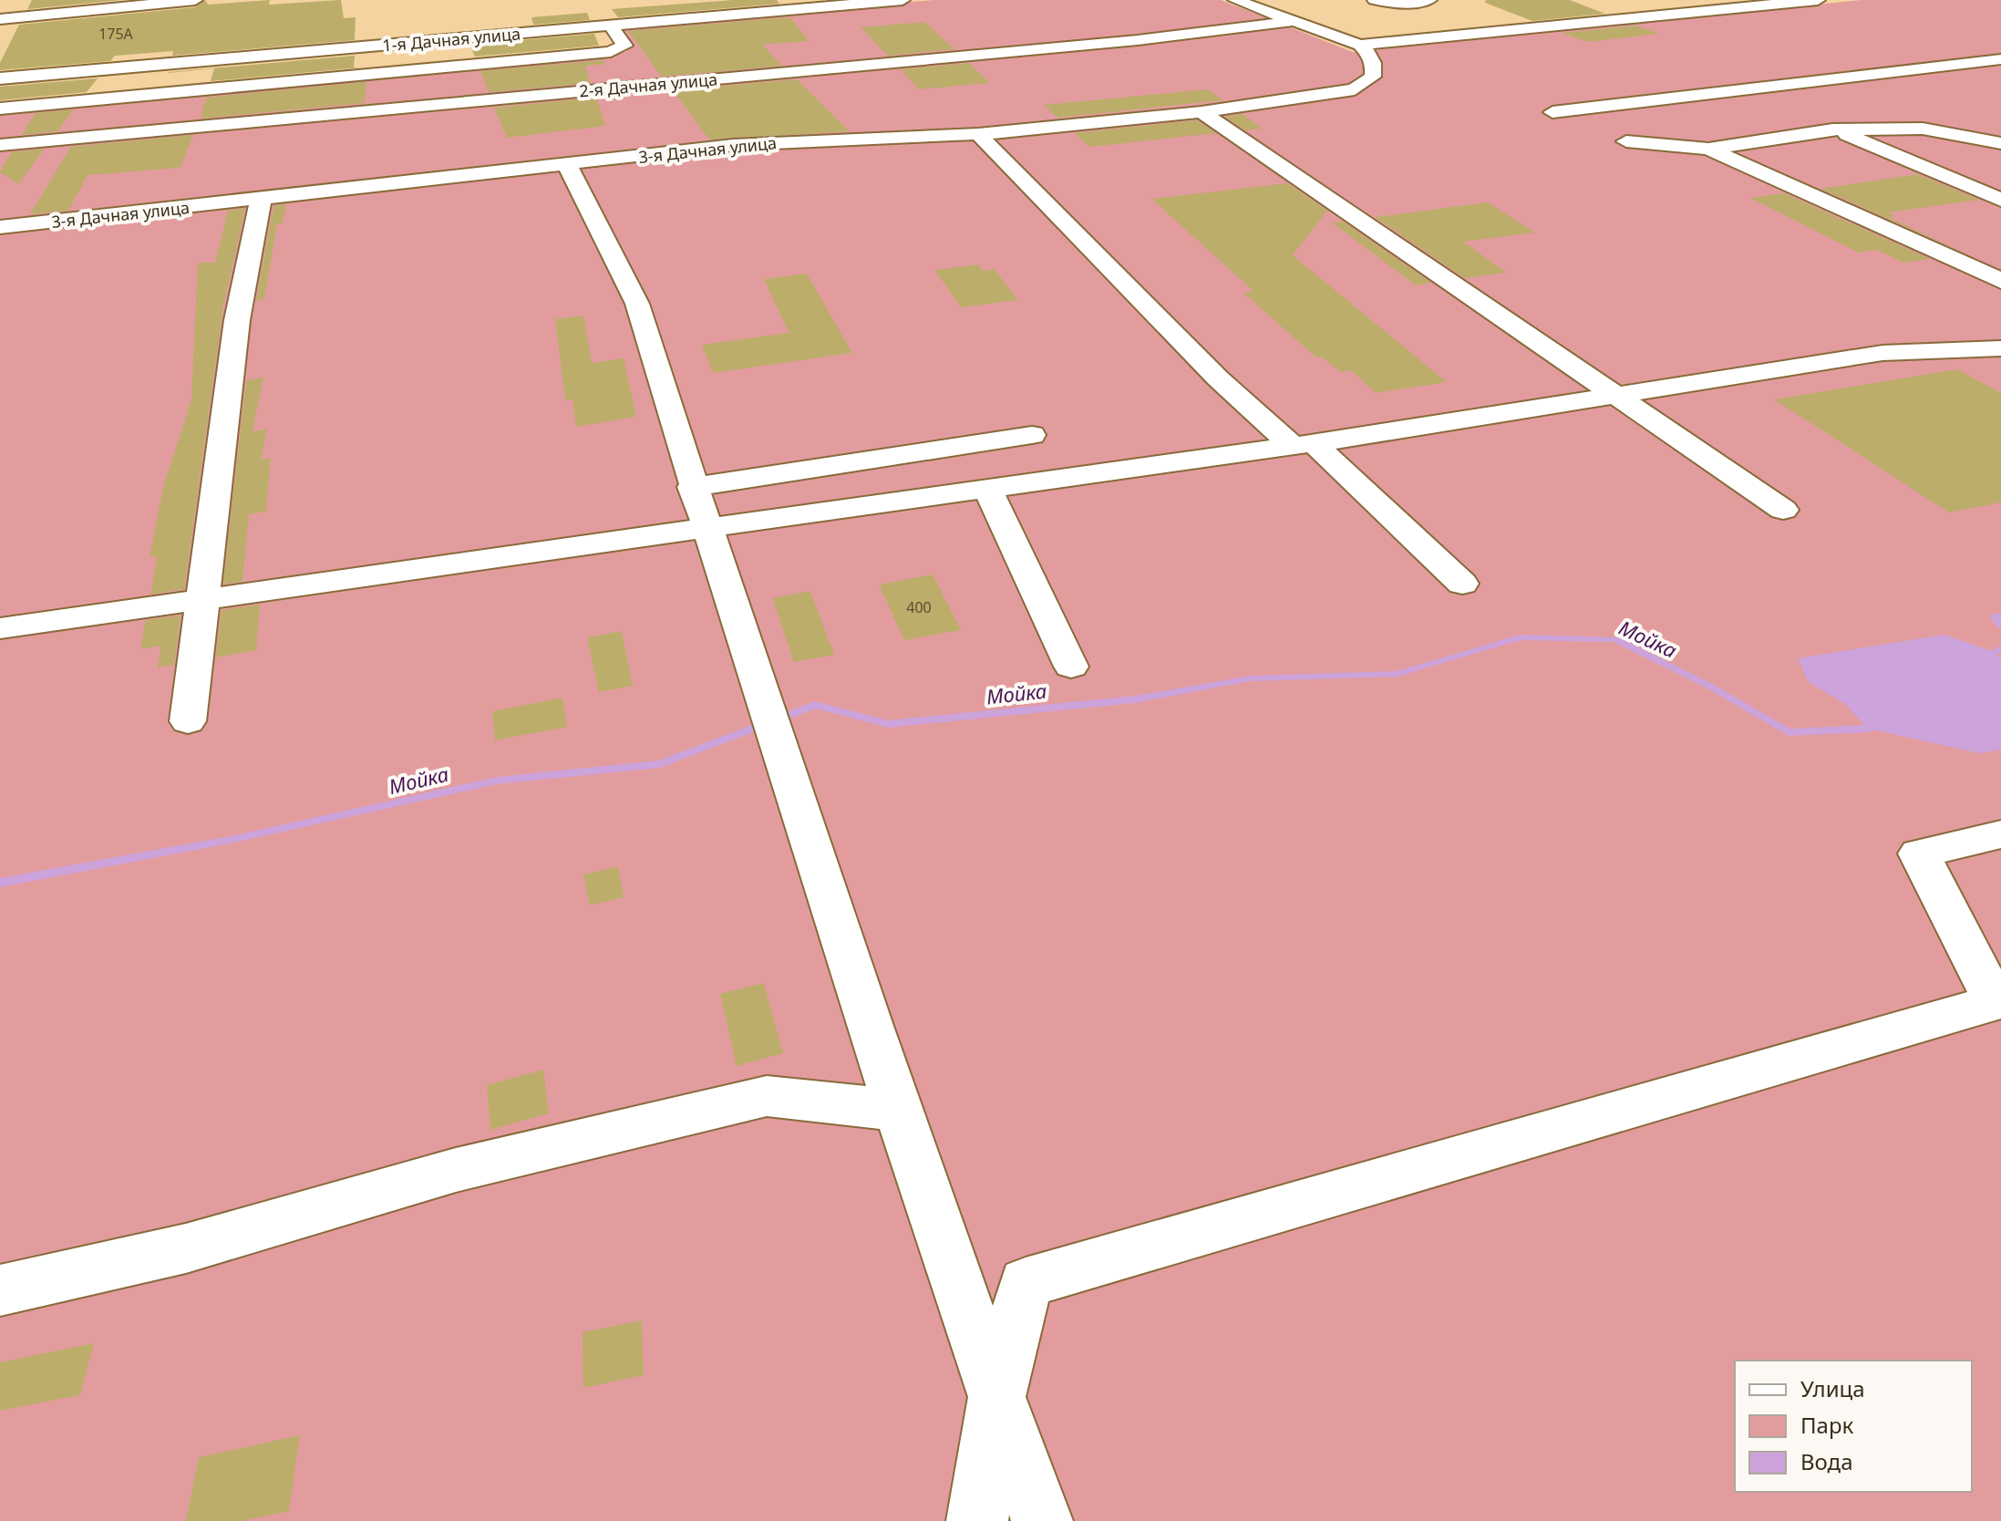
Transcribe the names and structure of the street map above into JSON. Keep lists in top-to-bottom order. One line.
{"streets":{"street":["1-я Дачная улица","2-я Дачная улица","3-я Дачная улица"]},"water":["Мойка"],"house_numbers":["175А","400"],"legend":["Улица","Парк","Вода"]}
